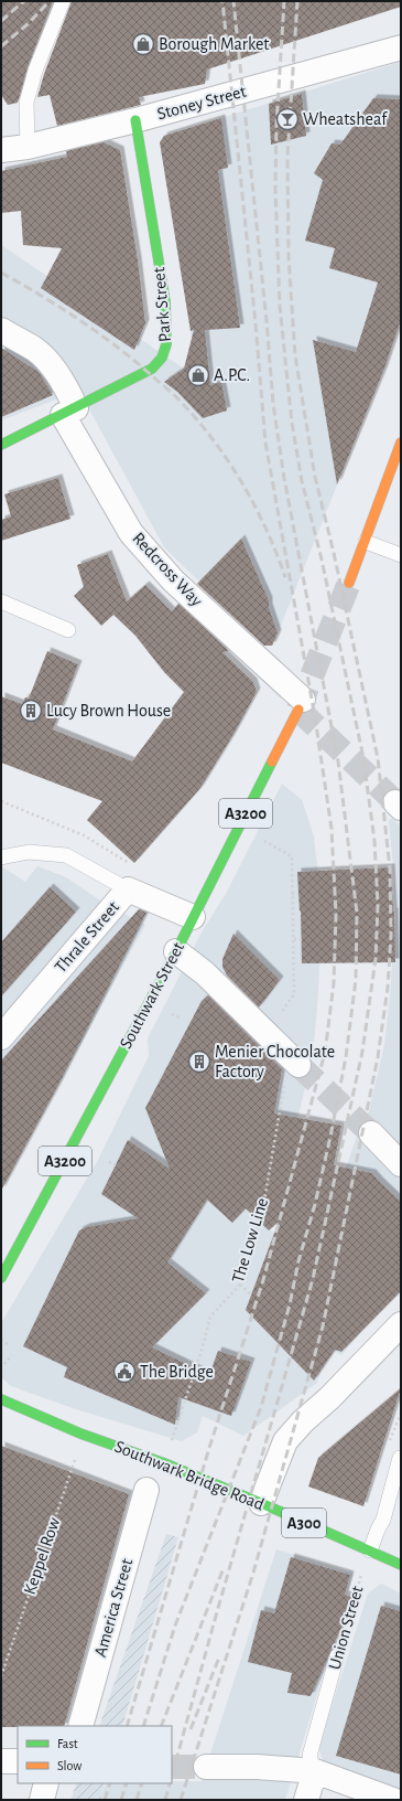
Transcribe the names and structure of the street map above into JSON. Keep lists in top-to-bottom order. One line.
{"streets":{"main road":["Park Street","A3200","Southwark Street","Southwark Bridge Road","A300"],"street":["Stoney Street","Redcross Way","Thrale Street","America Street","Union Street"],"path":["The Low Line","Keppel Row"]},"crossings":[["Stoney Street","Park Street"],["Park Street","Redcross Way"],["Redcross Way","Southwark Street"],["Thrale Street","Southwark Street"],["The Low Line","Southwark Bridge Road"],["Southwark Bridge Road","Keppel Row"],["Southwark Bridge Road","Union Street"]],"places":{"shop":["Borough Market","A.P.C."],"bar":["Wheatsheaf"],"building":["Lucy Brown House","Menier Chocolate Factory"],"public building":["The Bridge"]},"legend":["Fast","Slow"]}
